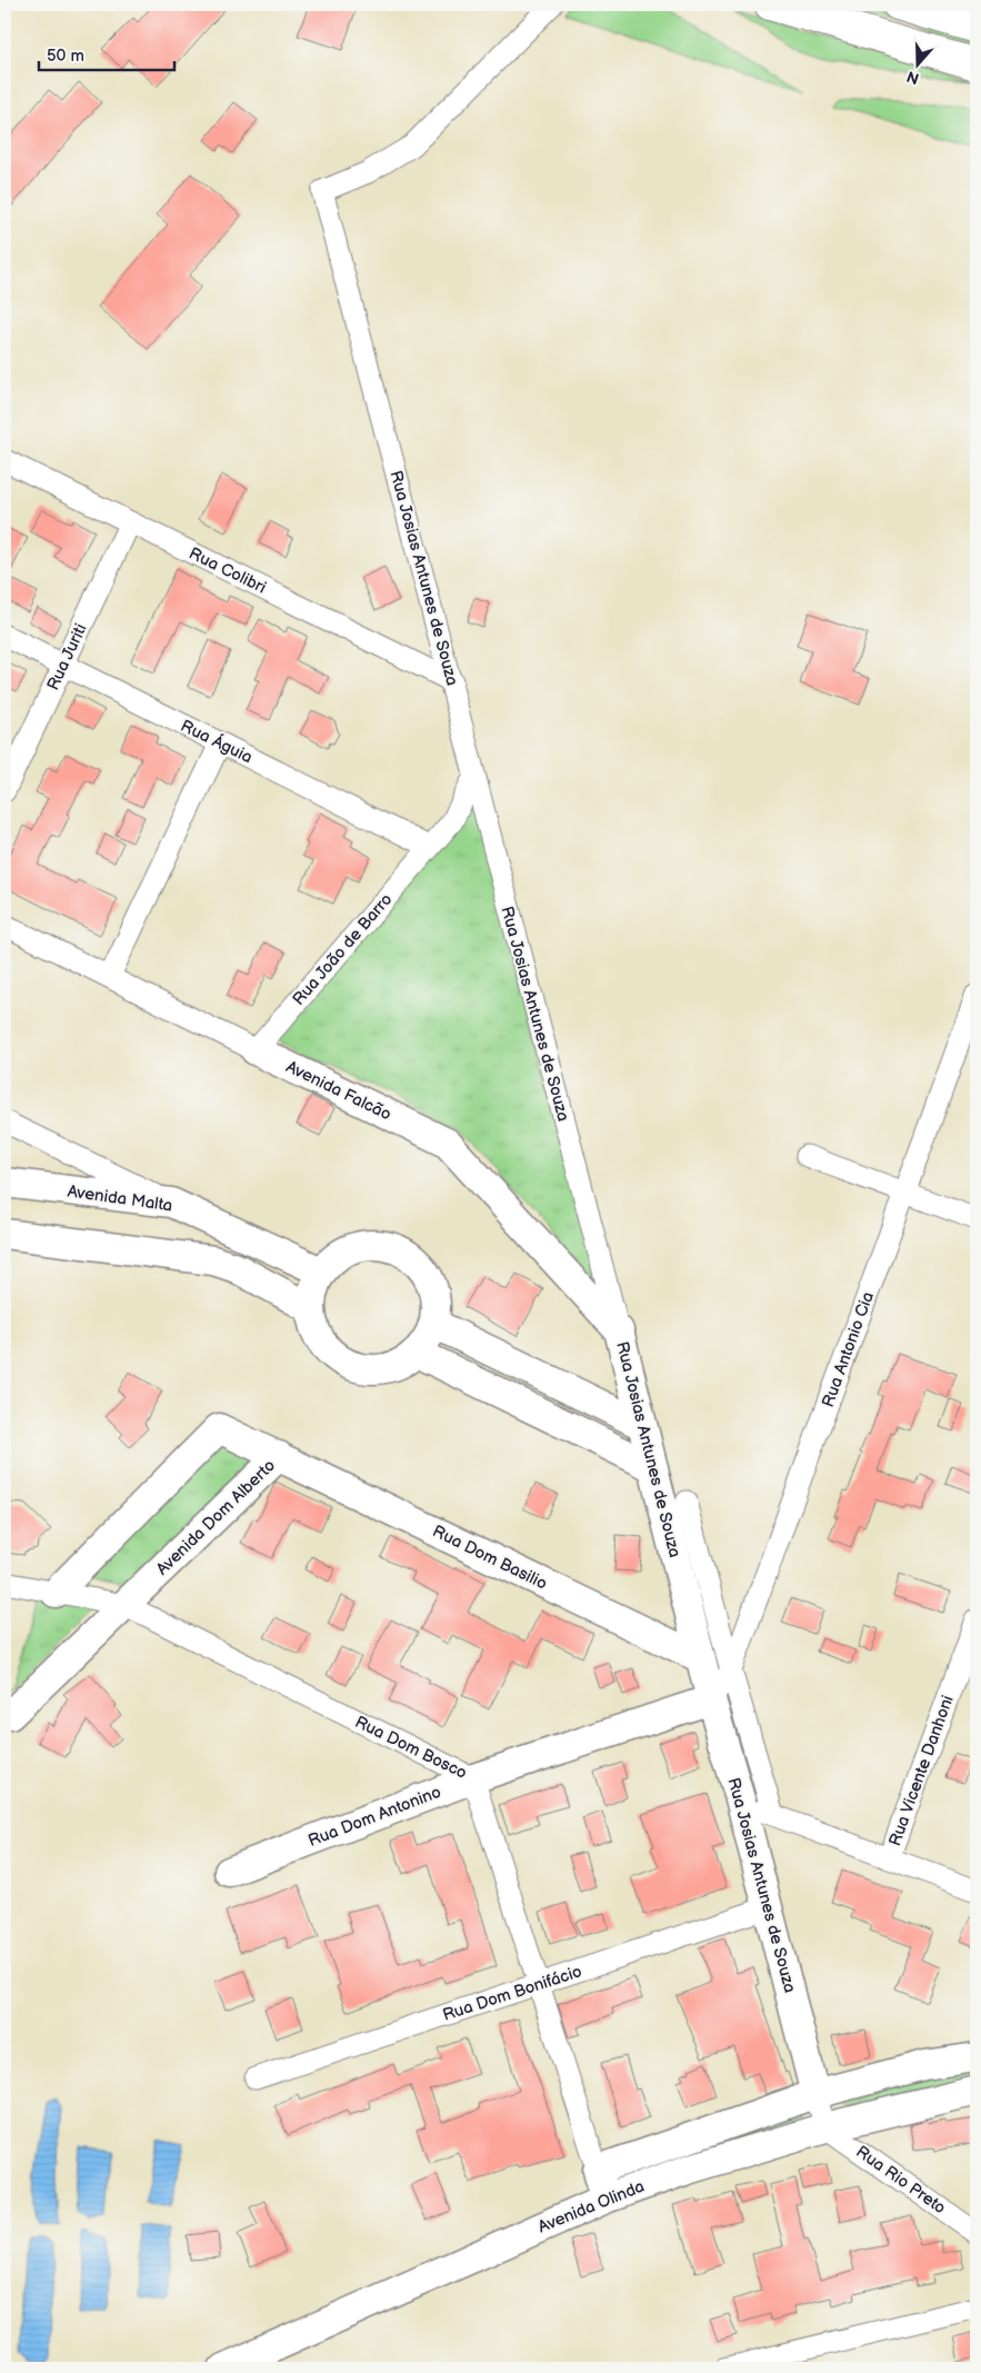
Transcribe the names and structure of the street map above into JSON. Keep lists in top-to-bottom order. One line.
{"streets":{"street":["Rua Colibri","Rua Josias Antunes de Souza","Rua Juriti","Rua Águia","Rua João de Barro","Avenida Falcão","Avenida Malta","Rua Antonio Cia","Avenida Dom Alberto","Rua Dom Basilio","Rua Dom Bosco","Rua Vicente Danhoni","Rua Dom Antonino","Rua Dom Bonifácio","Rua Rio Preto","Avenida Olinda"]},"crossings":[["Rua Colibri","Rua Josias Antunes de Souza"],["Rua Colibri","Rua Juriti"],["Rua Josias Antunes de Souza","Rua João de Barro"],["Rua Josias Antunes de Souza","Avenida Falcão"],["Rua Josias Antunes de Souza","Rua Antonio Cia"],["Rua Josias Antunes de Souza","Rua Dom Basilio"],["Rua Josias Antunes de Souza","Rua Dom Antonino"],["Rua Josias Antunes de Souza","Rua Dom Bonifácio"],["Rua Josias Antunes de Souza","Rua Rio Preto"],["Rua Josias Antunes de Souza","Avenida Olinda"],["Rua Juriti","Rua Águia"],["Rua Águia","Rua João de Barro"],["Rua João de Barro","Avenida Falcão"],["Rua Antonio Cia","Rua Dom Antonino"],["Avenida Dom Alberto","Rua Dom Basilio"],["Avenida Dom Alberto","Rua Dom Bosco"],["Rua Dom Bosco","Rua Dom Antonino"],["Rua Dom Bosco","Rua Dom Bonifácio"],["Rua Dom Bosco","Avenida Olinda"],["Rua Rio Preto","Avenida Olinda"]],"scale_bar":"50 m","north":"bottom"}
